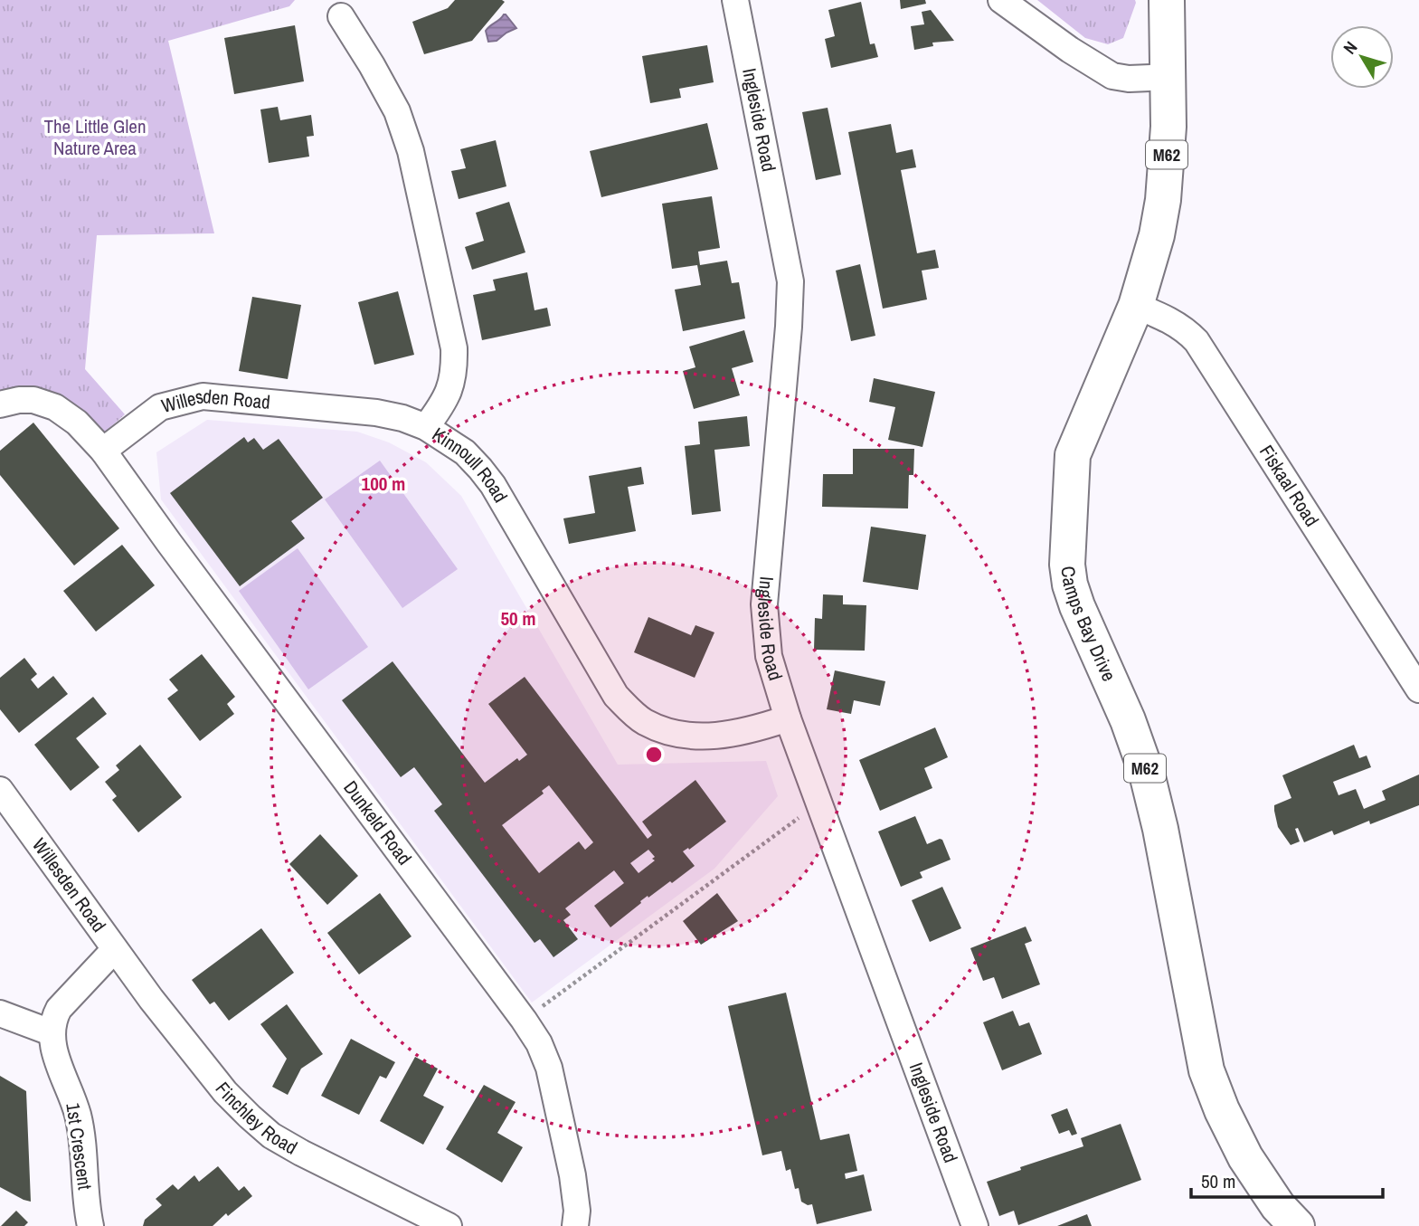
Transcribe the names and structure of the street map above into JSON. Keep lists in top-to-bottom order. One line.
{"streets":{"main road":["M62","Camps Bay Drive"],"street":["Ingleside Road","Willesden Road","Kinnoull Road","Fiskaal Road","Dunkeld Road","Finchley Road","1st Crescent"]},"crossings":[["Ingleside Road","Kinnoull Road"],["Willesden Road","Kinnoull Road"],["Willesden Road","Dunkeld Road"],["Willesden Road","Finchley Road"],["Fiskaal Road","Camps Bay Drive"]],"parks":["The Little Glen Nature Area"],"scale_bar":"50 m","north":"top left","rings":["100 m","50 m"]}
